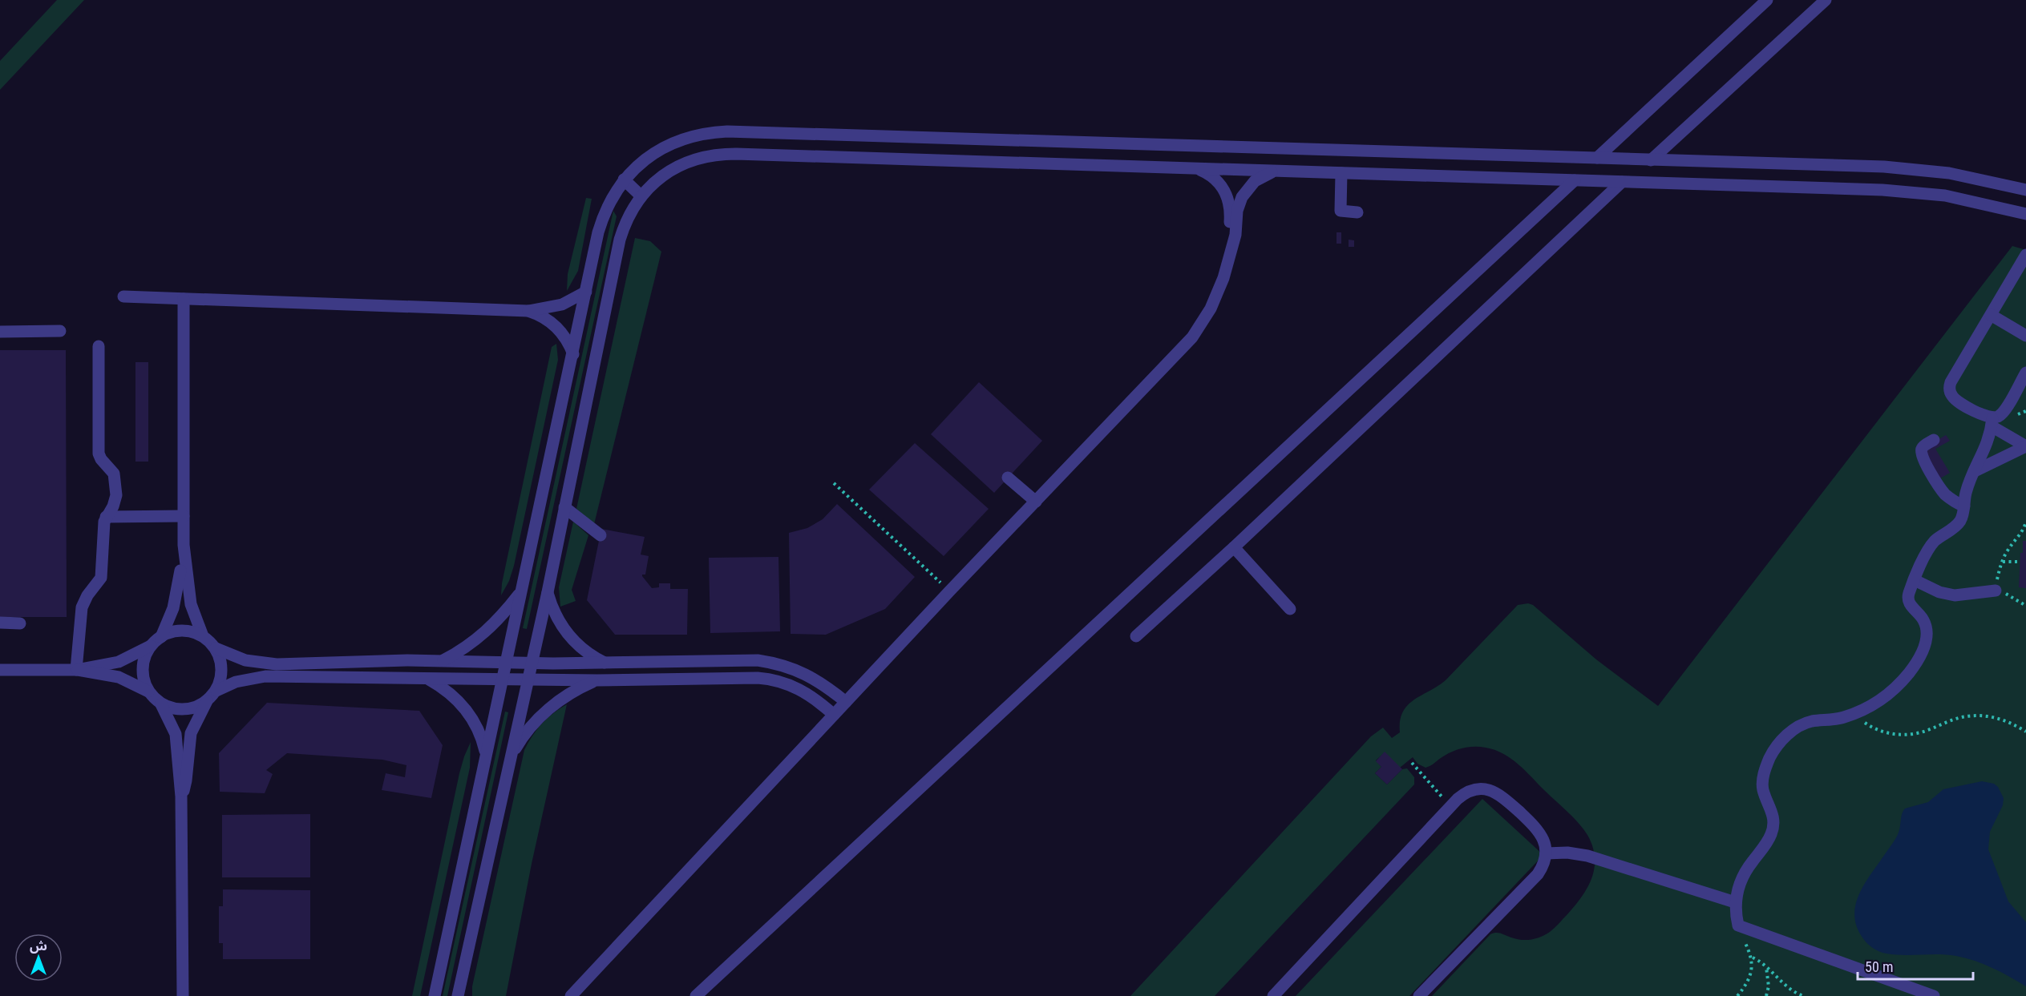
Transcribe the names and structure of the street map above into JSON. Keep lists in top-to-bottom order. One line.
{"scale_bar":"50 m","north":"top"}
